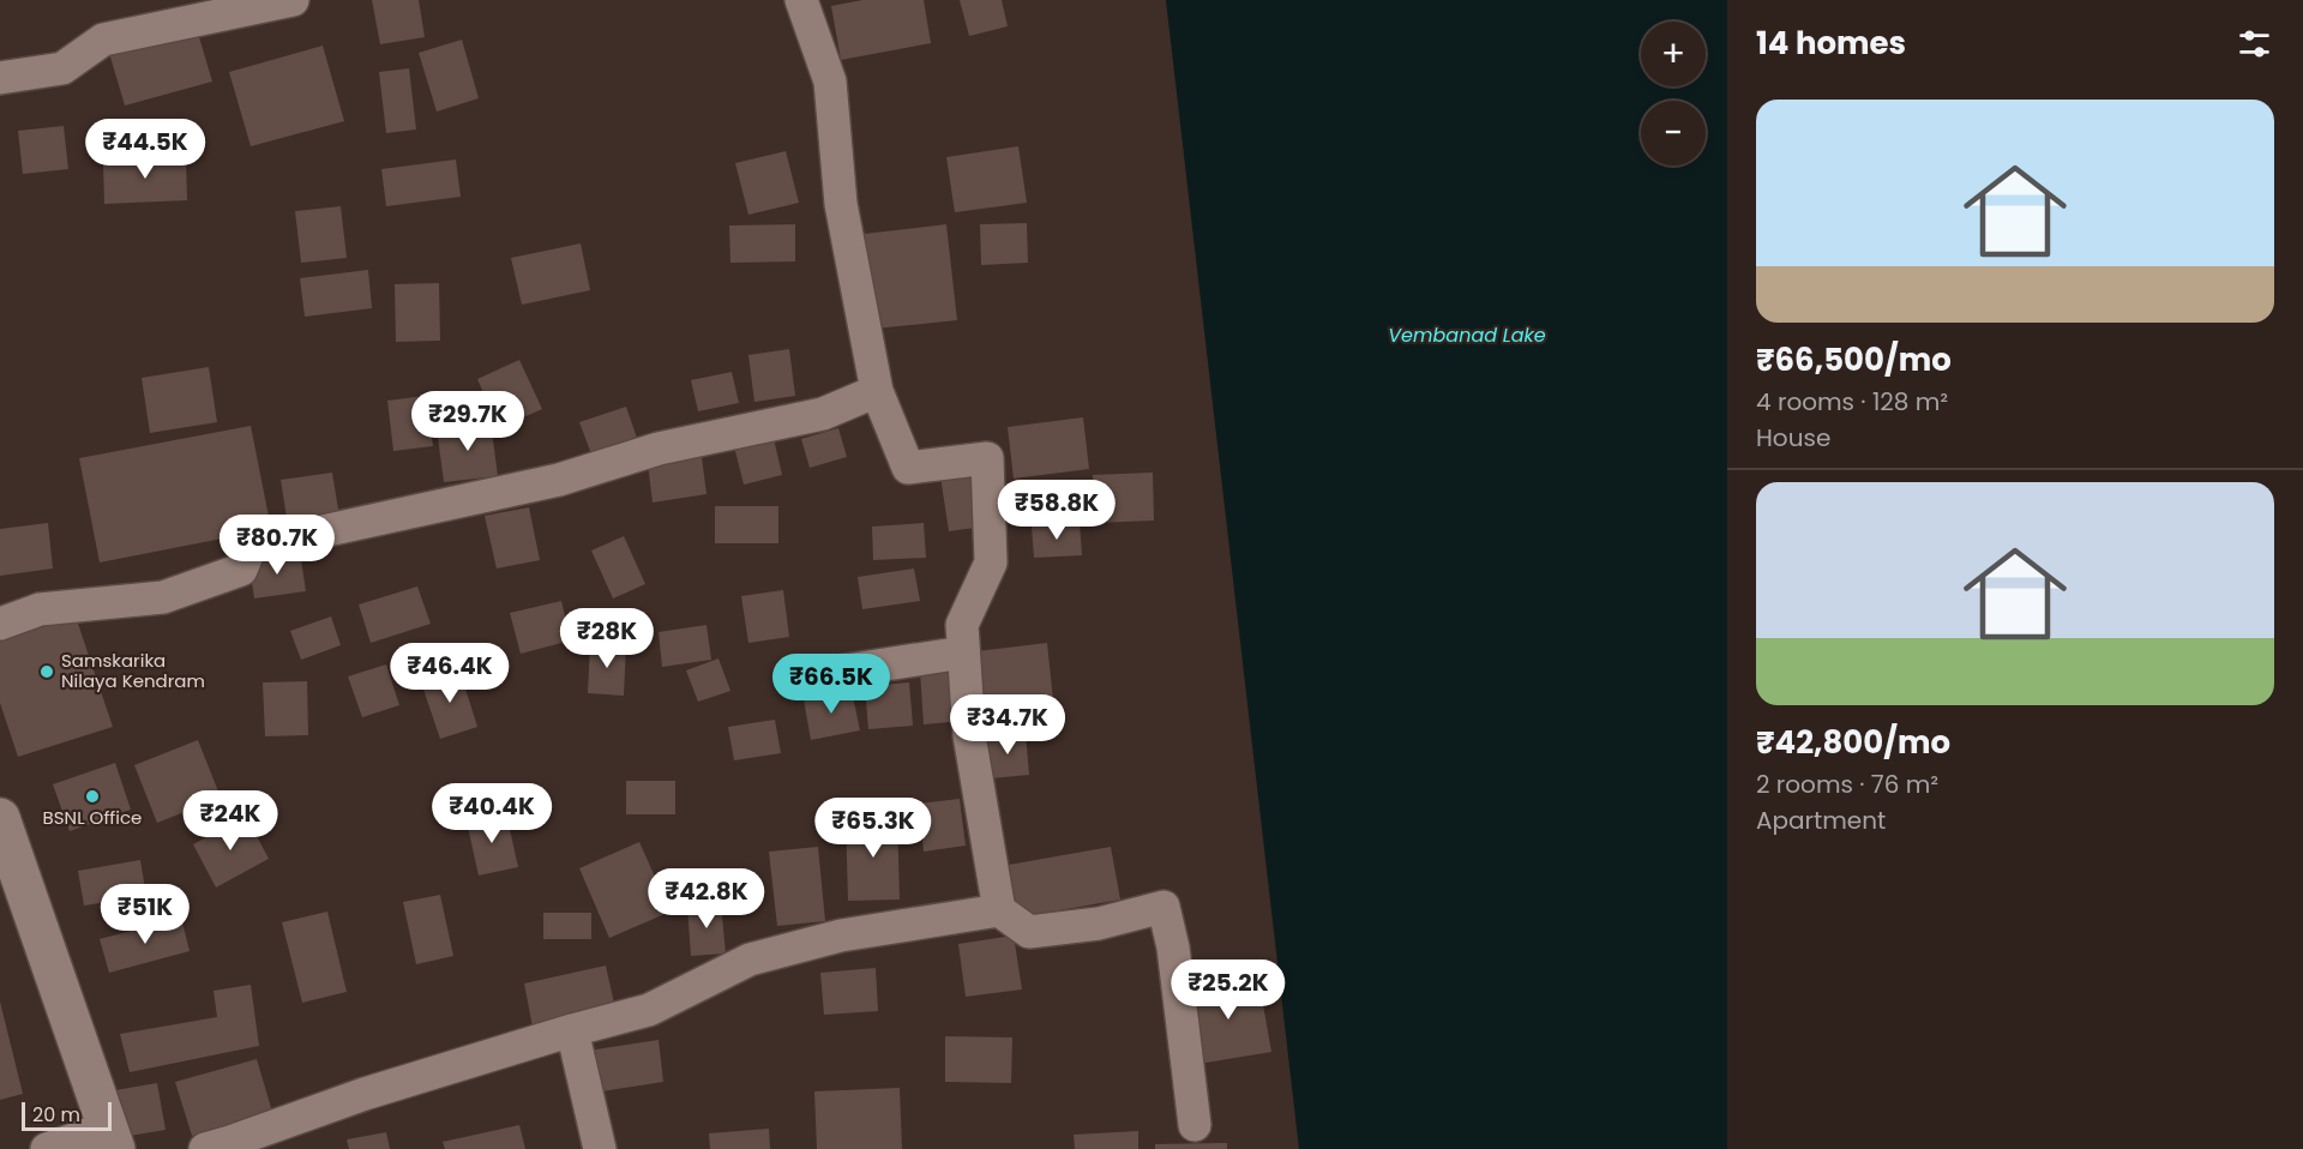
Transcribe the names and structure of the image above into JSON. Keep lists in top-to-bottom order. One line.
{"water":["Vembanad Lake"],"places":["Samskarika Nilaya Kendram","BSNL Office"],"scale_bar":"20 m","page":{"heading":"14 homes","map_buttons":["+","−"],"list":[{"name":"₹66,500/mo","note":"4 rooms · 128 m² · House"},{"name":"₹42,800/mo","note":"2 rooms · 76 m² · Apartment"}],"price":["₹44.5K","₹29.7K","₹58.8K","₹80.7K","₹28K","₹46.4K","₹66.5K","₹34.7K","₹40.4K","₹24K","₹65.3K","₹42.8K","₹51K","₹25.2K"],"scale":"20 m"}}
